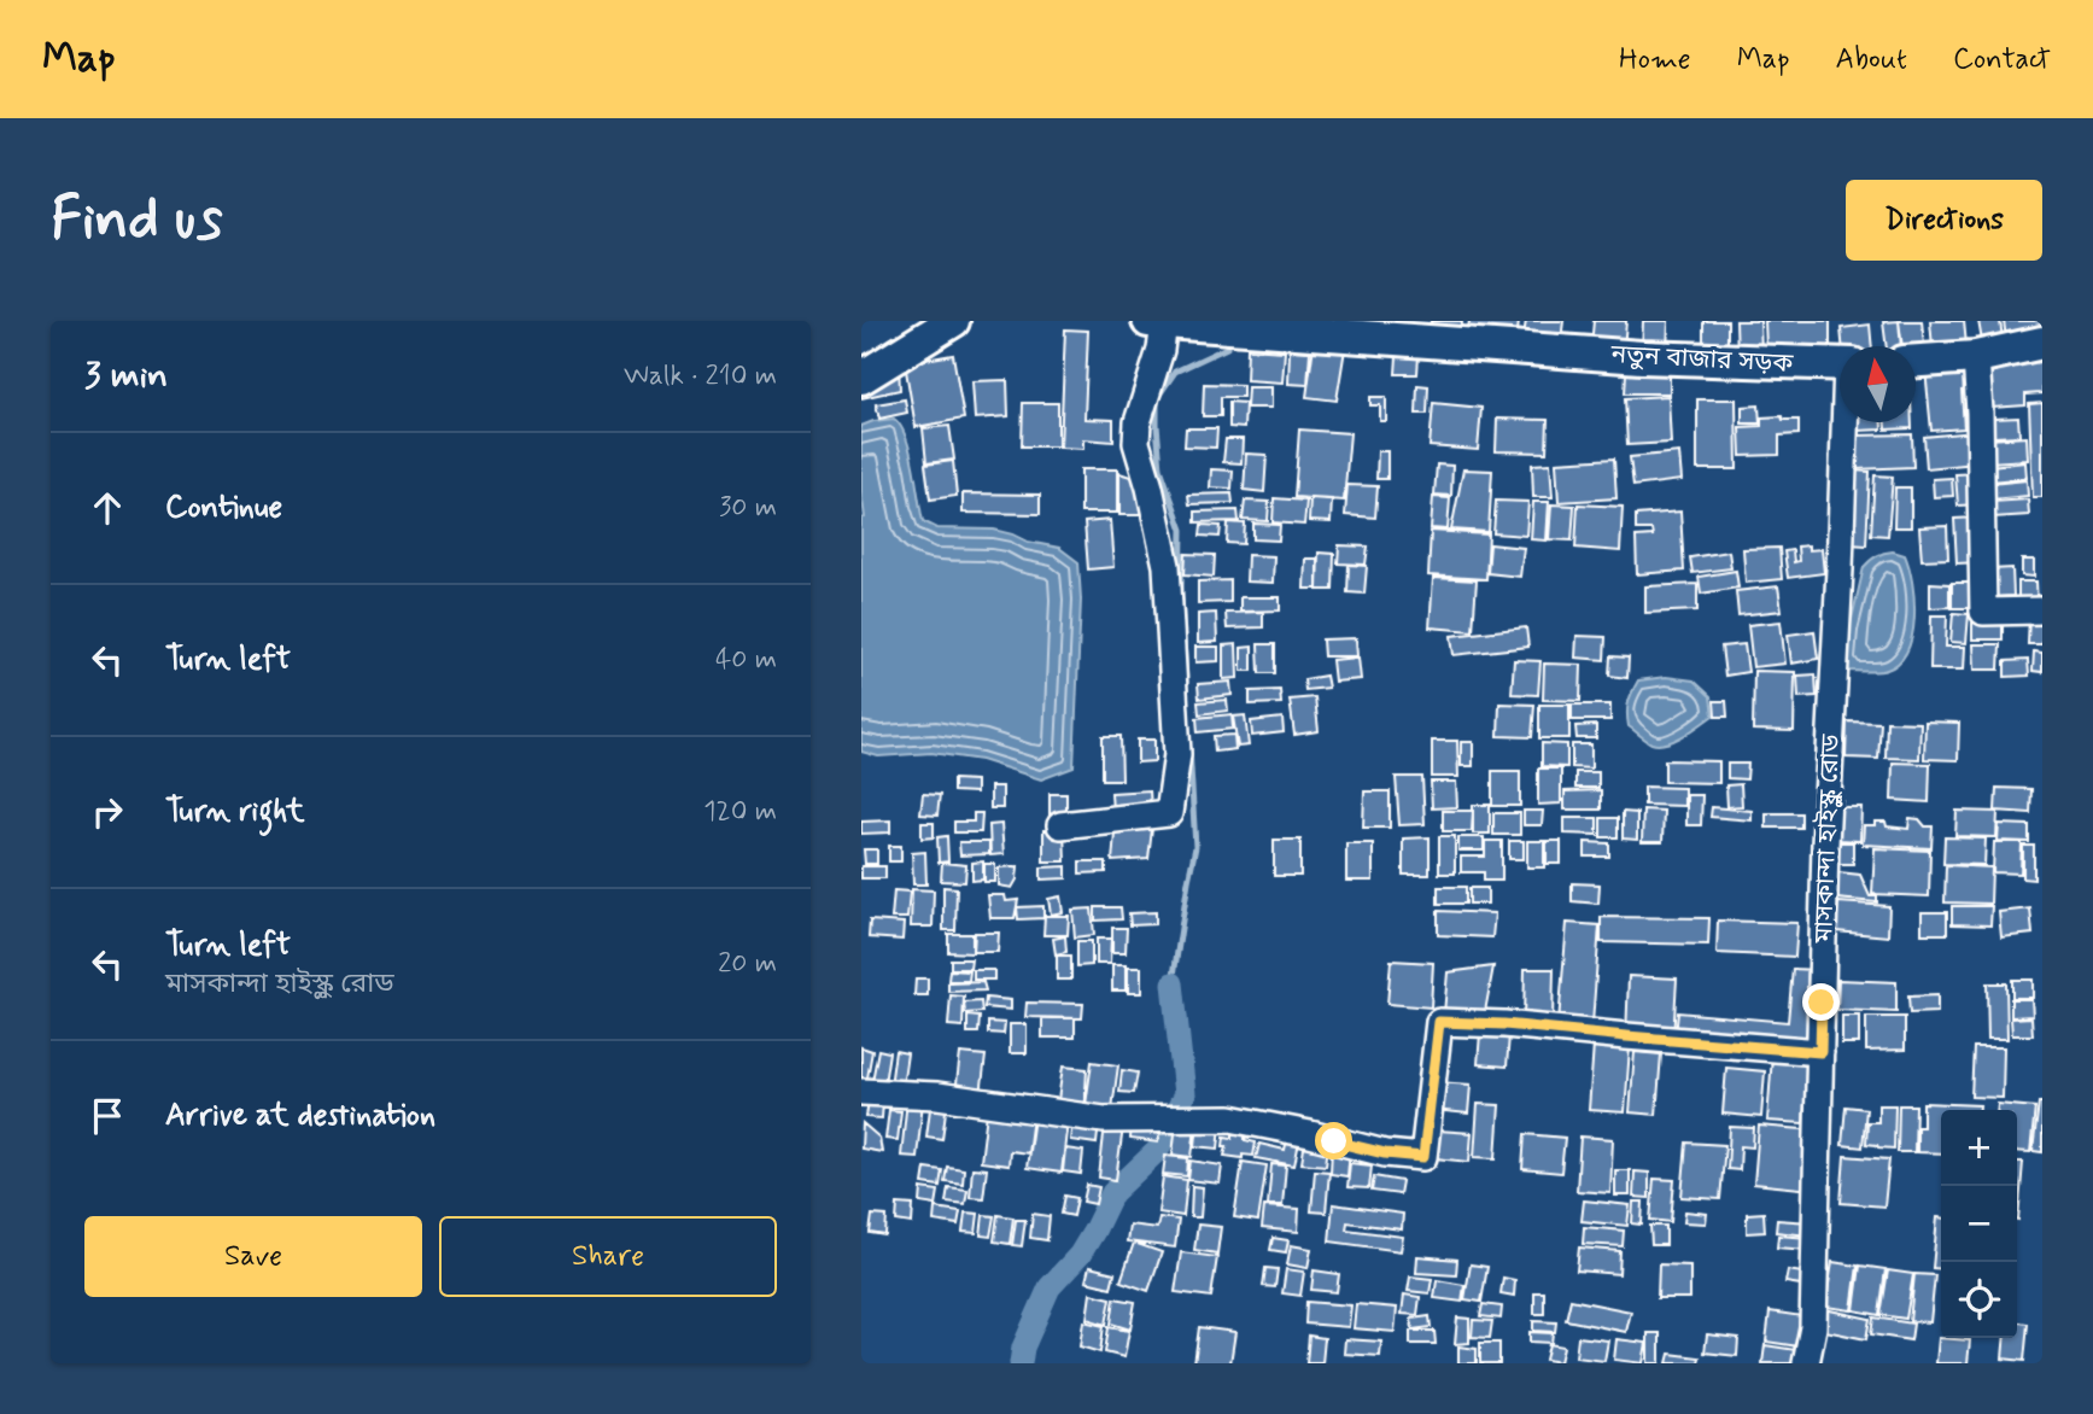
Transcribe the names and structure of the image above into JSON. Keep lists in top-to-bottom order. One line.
{"streets":{"street":["নতুন বাজার সড়ক","মাসকান্দা হাইস্কুল রোড"]},"north":"top","page":{"header":"Map","nav":["Home","Map","About","Contact"],"buttons":["Directions",["Save","Share"]],"title":"Find us","heading":["3 min","Walk · 210 m"],"list":[["Continue","30 m"],["Turn left","40 m"],["Turn right","120 m"],["Turn left","মাসকান্দা হাইস্কুল রোড","20 m"],"Arrive at destination"],"map_buttons":["+","−"]}}
